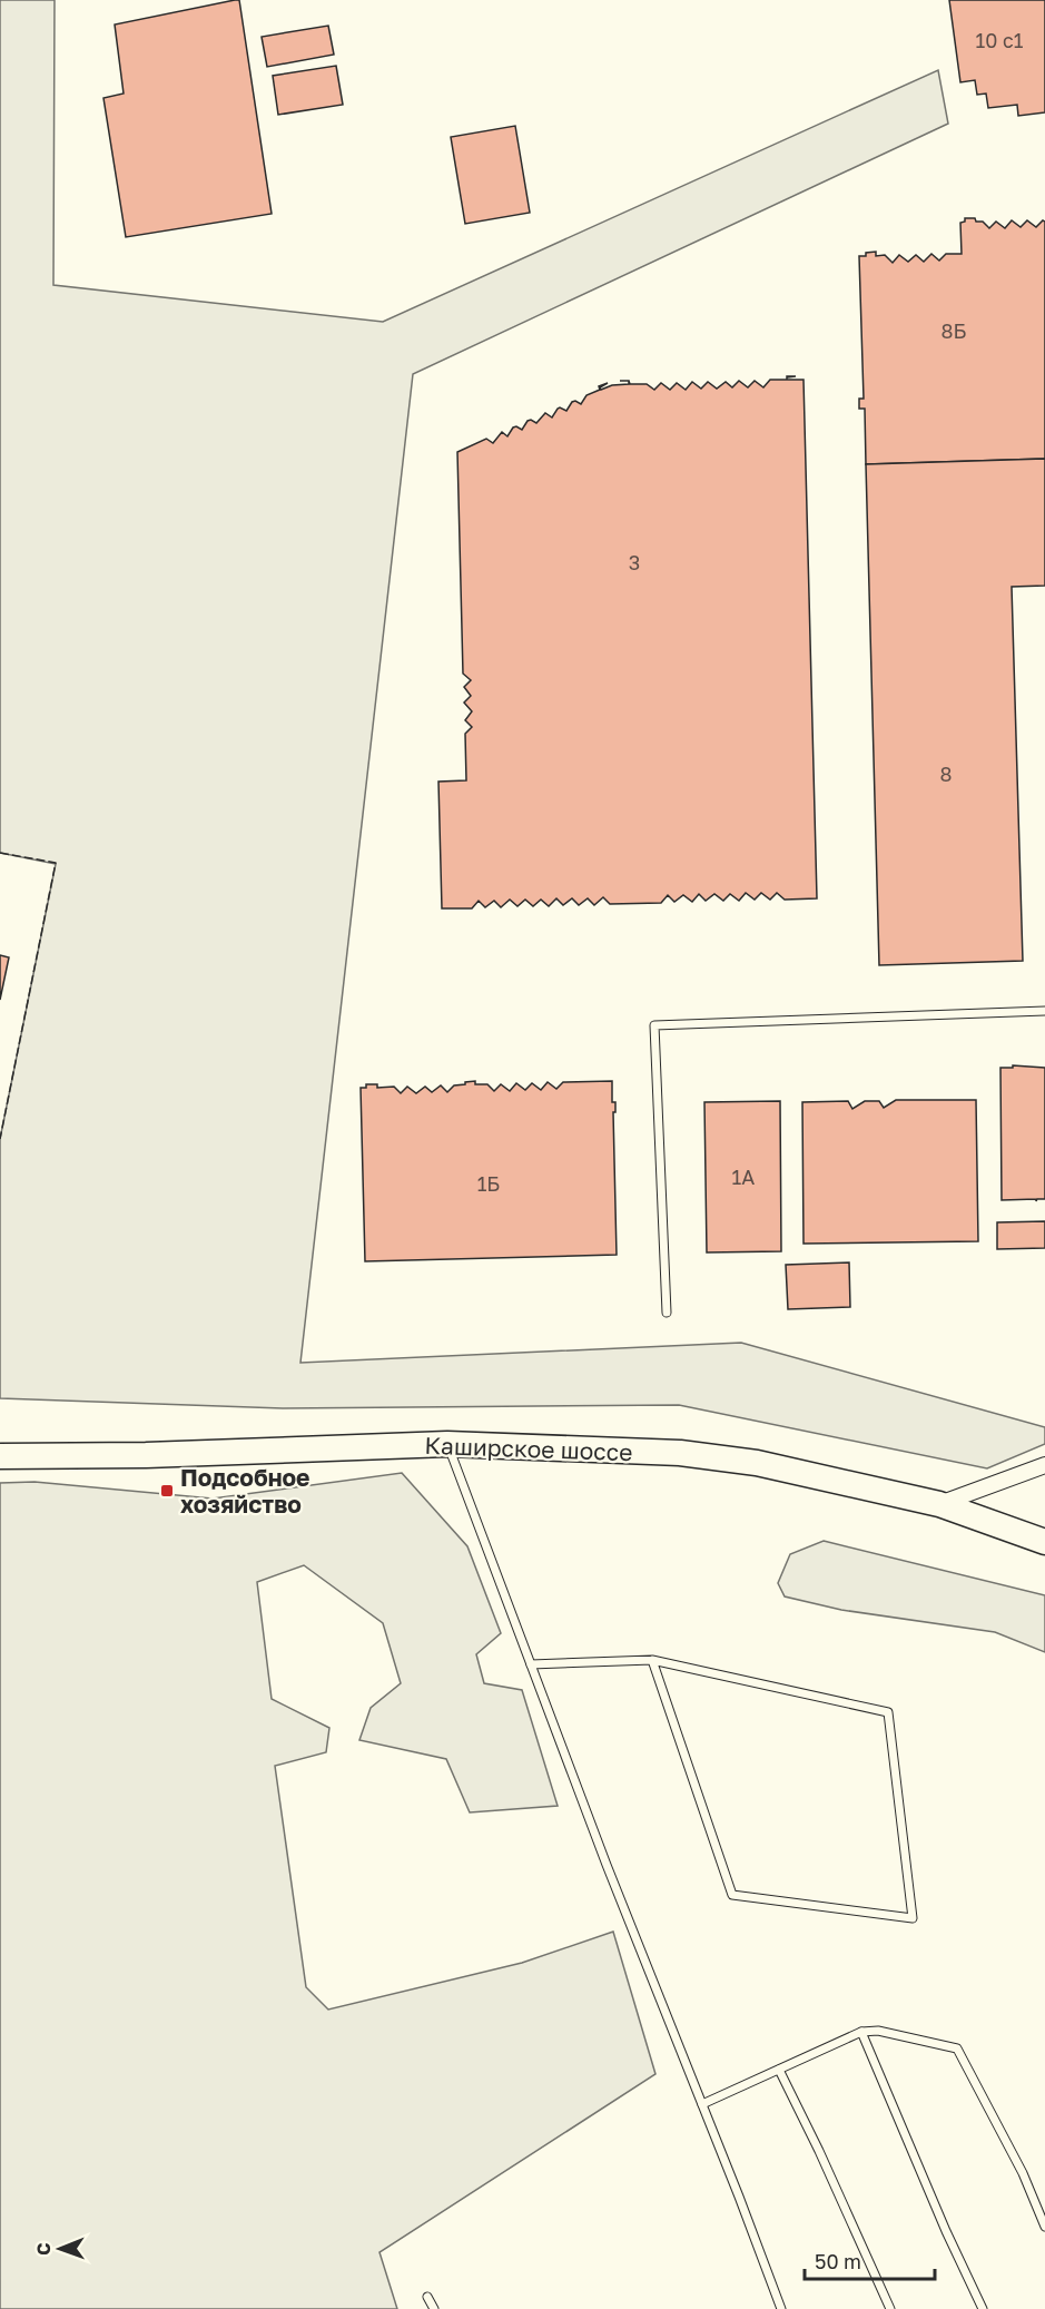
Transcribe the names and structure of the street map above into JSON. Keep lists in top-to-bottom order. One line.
{"streets":{"main road":["Каширское шоссе"]},"places":{"transit":["Подсобное хозяйство"]},"house_numbers":["10 с1","8Б","3","8","1А","1Б"],"scale_bar":"50 m","north":"left"}
